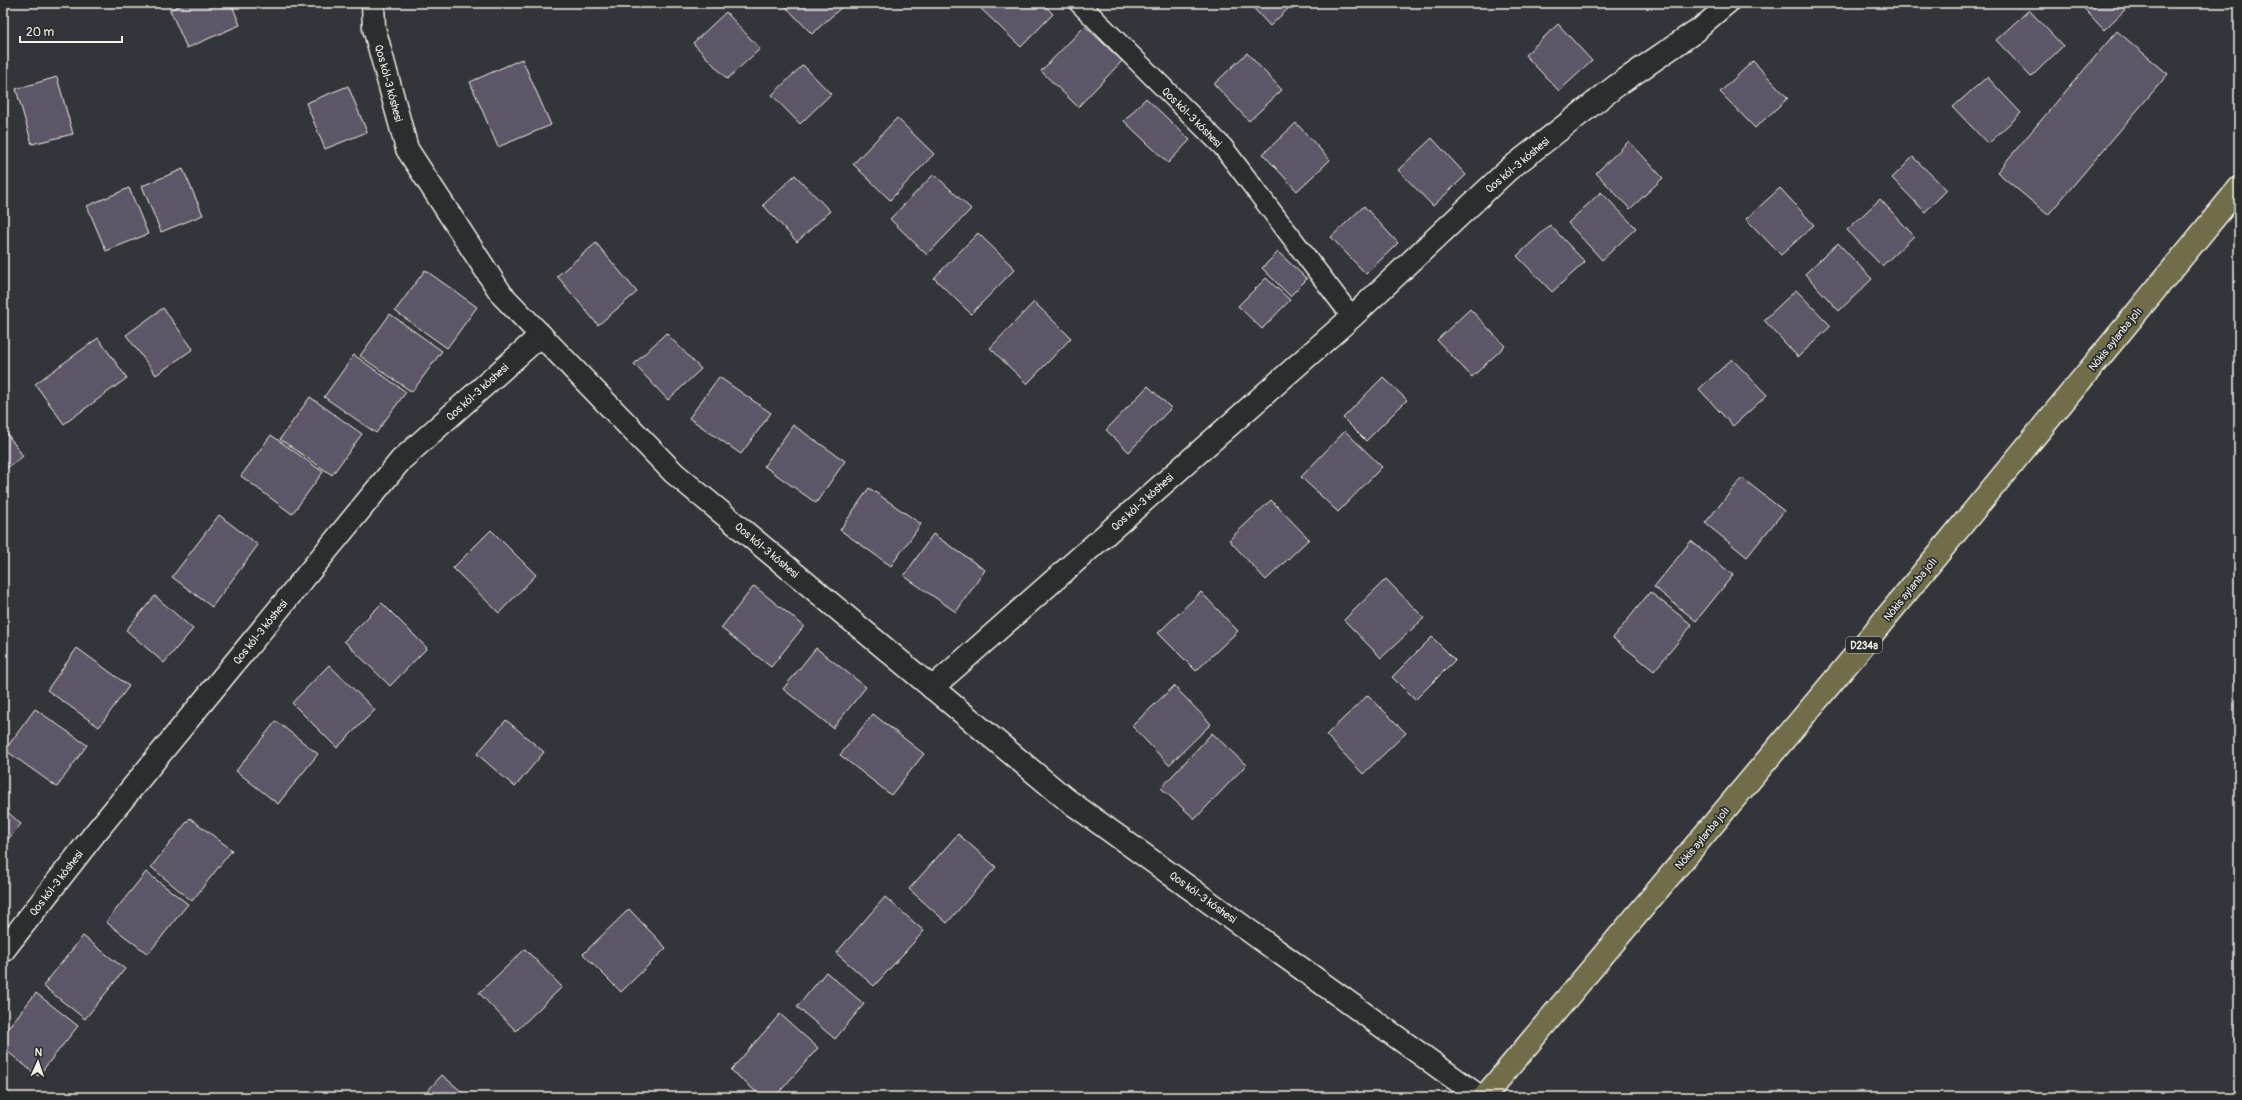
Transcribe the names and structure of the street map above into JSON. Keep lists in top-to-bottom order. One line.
{"streets":{"main road":["Nókis aylanba jolı","D234a"],"street":["Qos kól-3 kóshesi"]},"scale_bar":"20 m","north":"top"}
